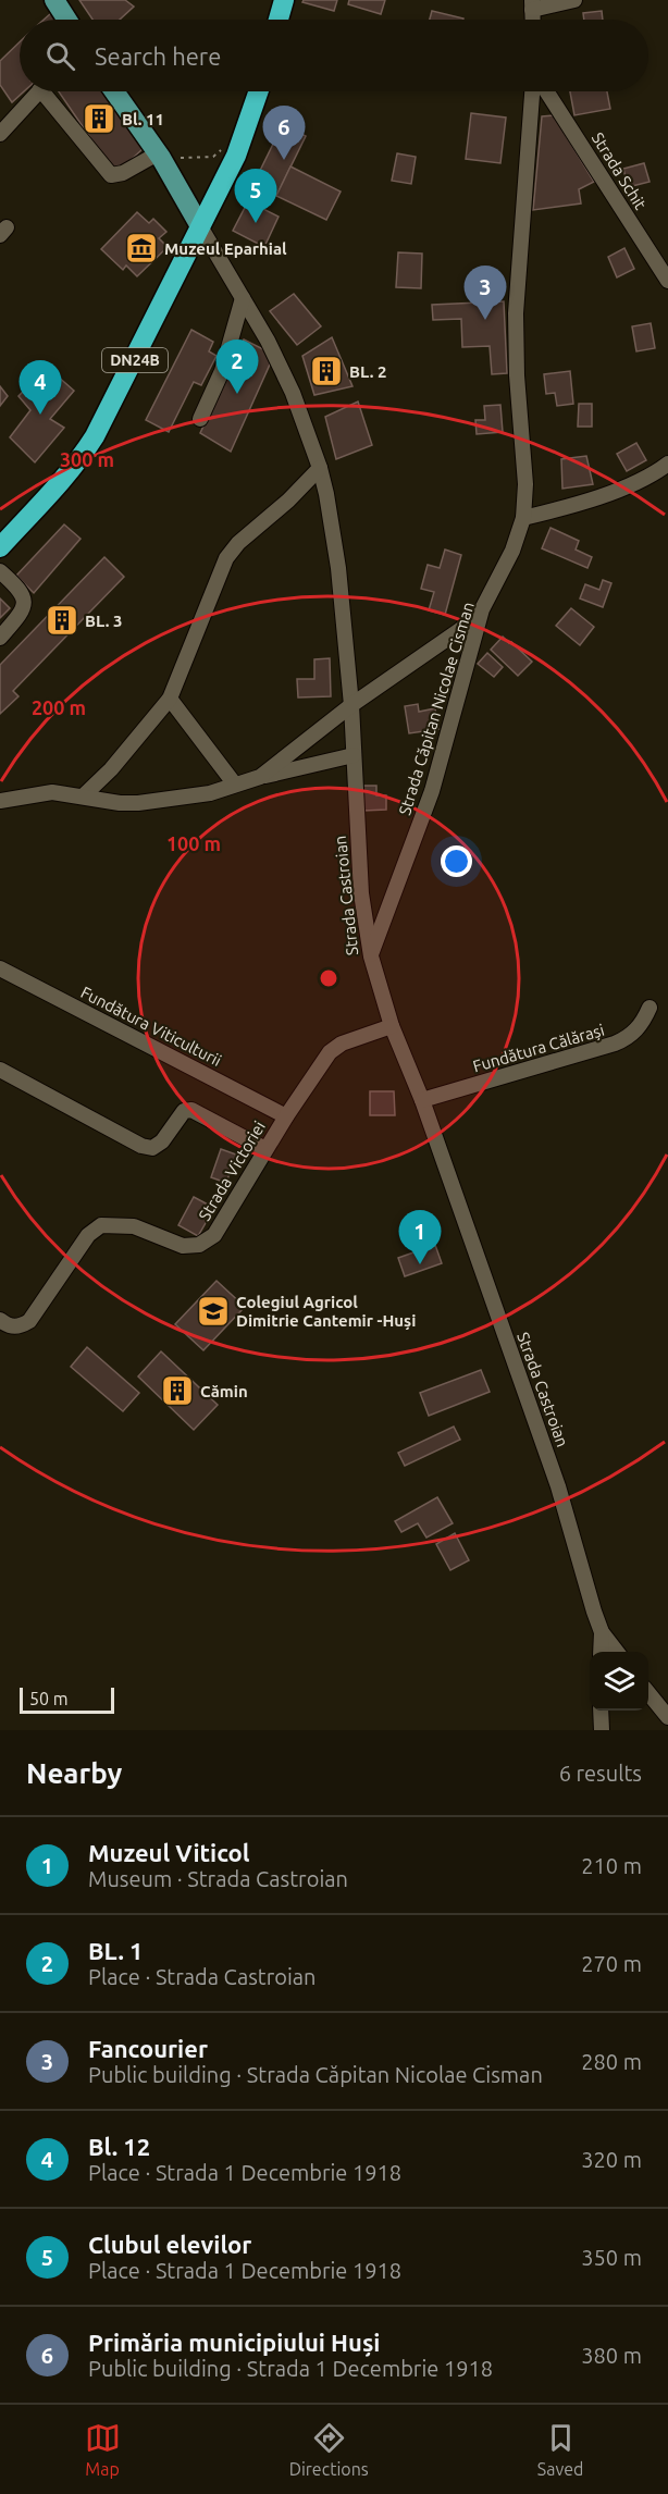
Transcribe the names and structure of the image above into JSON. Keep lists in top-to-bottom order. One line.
{"streets":{"highway":["DN24B"],"street":["Strada Schit","Strada Căpitan Nicolae Cisman","Strada Castroian","Fundătura Viticulturii","Fundătura Călărași","Strada Victoriei"]},"crossings":[["DN24B","Strada Castroian"],["Strada Căpitan Nicolae Cisman","Strada Castroian"],["Strada Castroian","Fundătura Călărași"],["Strada Castroian","Strada Victoriei"],["Fundătura Viticulturii","Strada Victoriei"]],"places":{"building":["Bl. 11","BL. 2","BL. 3","Cămin"],"museum":["Muzeul Eparhial"],"school or university":["Colegiul Agricol Dimitrie Cantemir -Huși"]},"scale_bar":"50 m","page":{"search":"Search here","pins":["6","5","3","2","4","1"],"scale":"50 m","heading":["Nearby","6 results"],"list":[{"mark":"1","name":"Muzeul Viticol","note":"Museum · Strada Castroian","value":"210 m"},{"mark":"2","name":"BL. 1","note":"Place · Strada Castroian","value":"270 m"},{"mark":"3","name":"Fancourier","note":"Public building · Strada Căpitan Nicolae Cisman","value":"280 m"},{"mark":"4","name":"Bl. 12","note":"Place · Strada 1 Decembrie 1918","value":"320 m"},{"mark":"5","name":"Clubul elevilor","note":"Place · Strada 1 Decembrie 1918","value":"350 m"},{"mark":"6","name":"Primăria municipiului Huși","note":"Public building · Strada 1 Decembrie 1918","value":"380 m"}],"nav":["Map","Directions","Saved"]},"rings":["300 m","200 m","100 m"]}
